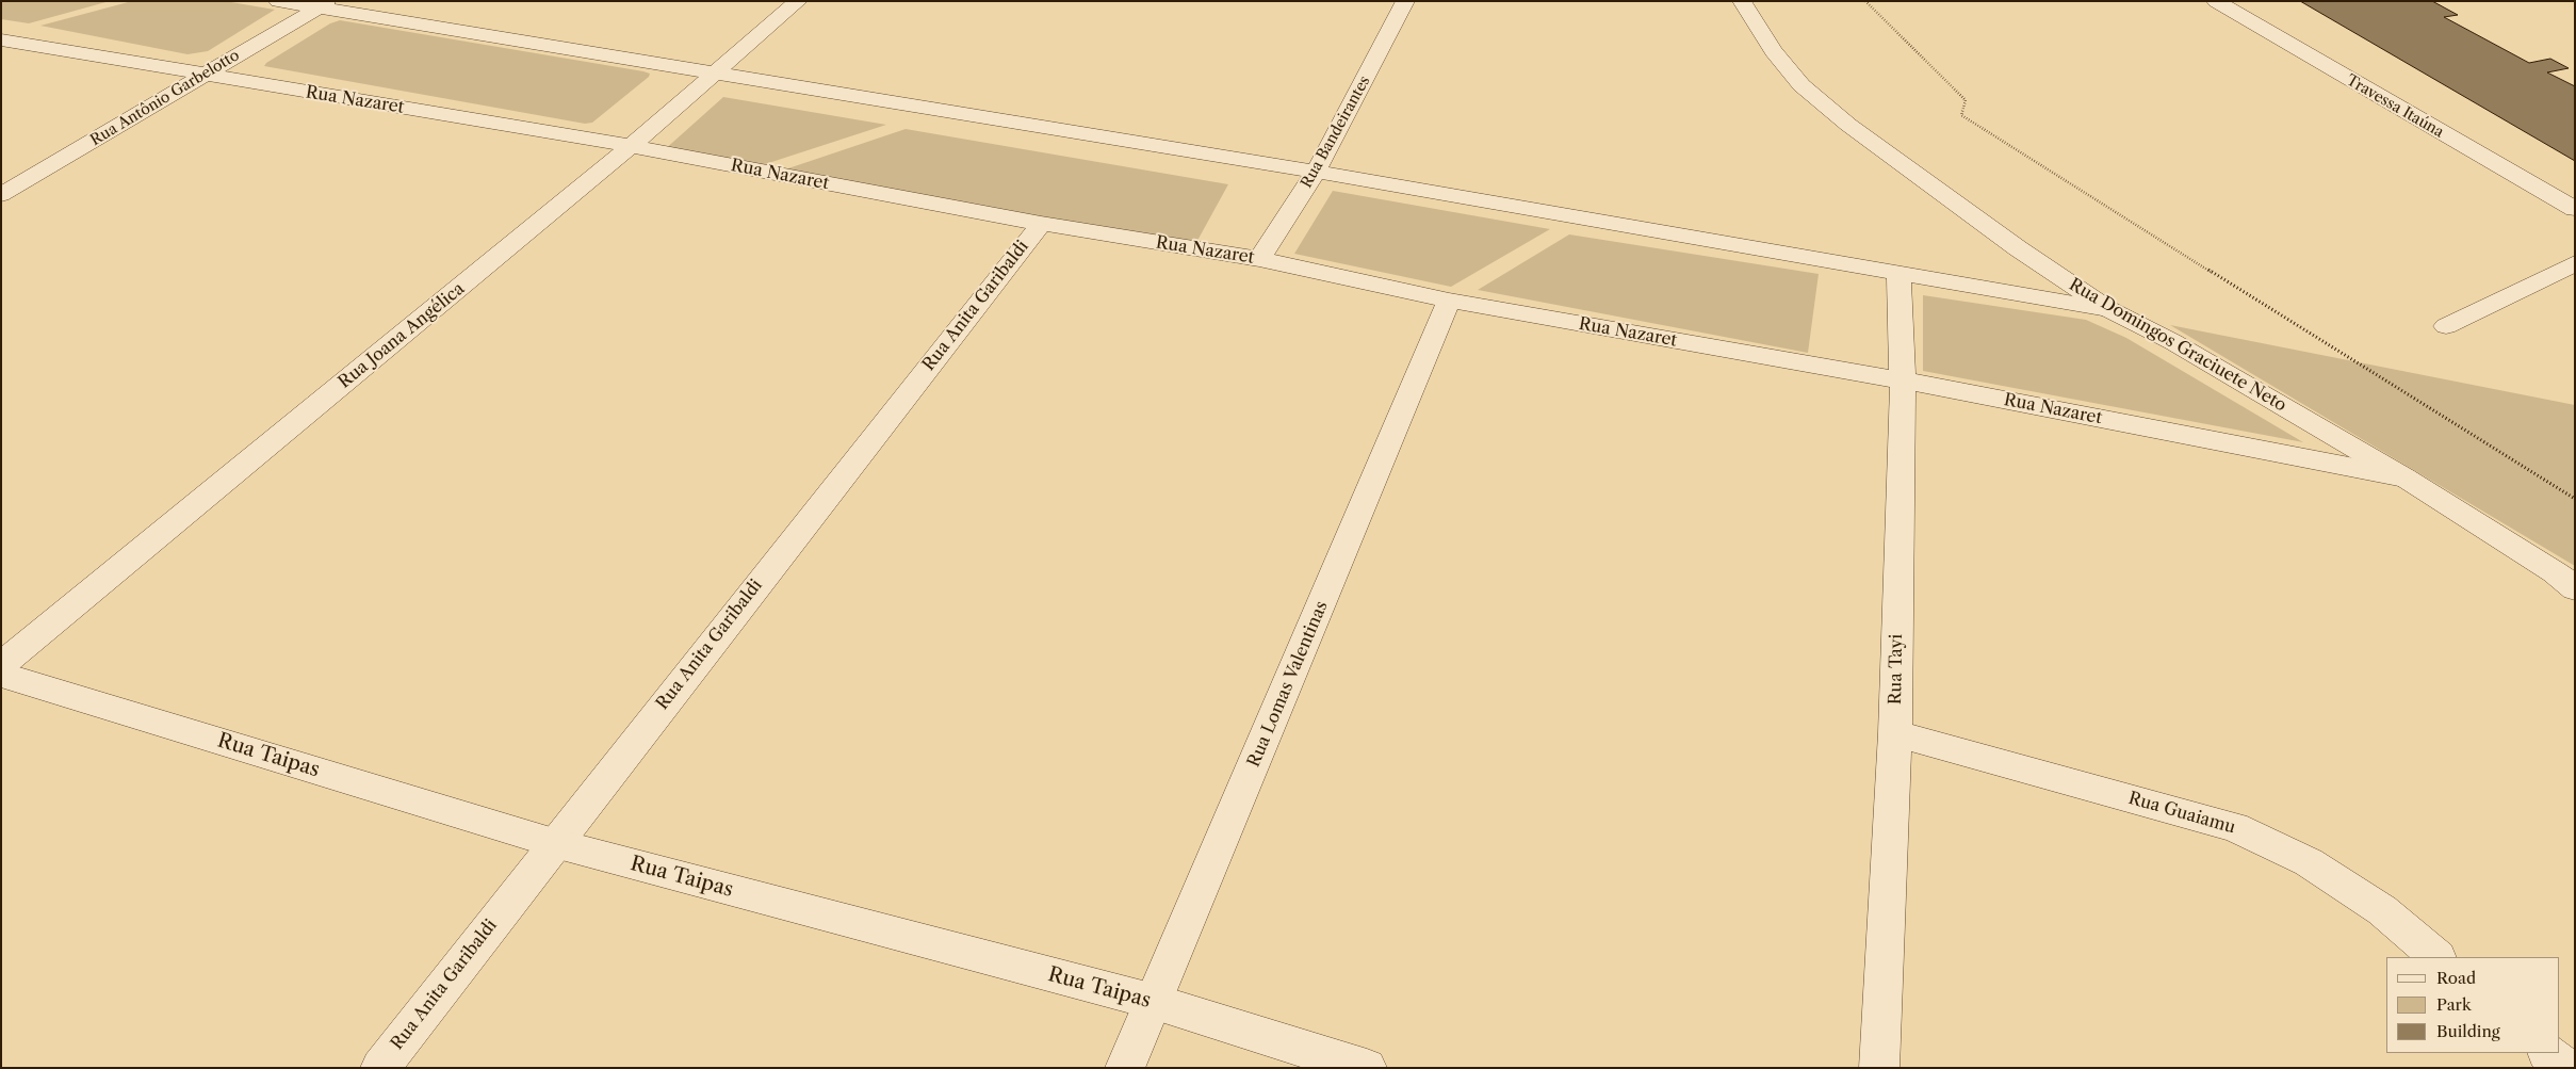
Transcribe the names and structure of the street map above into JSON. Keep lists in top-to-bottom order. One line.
{"streets":{"street":["Rua Antônio Garbelotto","Rua Nazaret","Travessa Itaúna","Rua Bandeirantes","Rua Anita Garibaldi","Rua Joana Angélica","Rua Domingos Graciuete Neto","Rua Tayi","Rua Lomas Valentinas","Rua Taipas","Rua Guaiamu"]},"crossings":[["Rua Antônio Garbelotto","Rua Nazaret"],["Rua Nazaret","Rua Bandeirantes"],["Rua Nazaret","Rua Anita Garibaldi"],["Rua Nazaret","Rua Joana Angélica"],["Rua Nazaret","Rua Domingos Graciuete Neto"],["Rua Nazaret","Rua Tayi"],["Rua Nazaret","Rua Lomas Valentinas"],["Rua Anita Garibaldi","Rua Taipas"],["Rua Tayi","Rua Guaiamu"],["Rua Lomas Valentinas","Rua Taipas"]],"legend":["Road","Park","Building"]}
